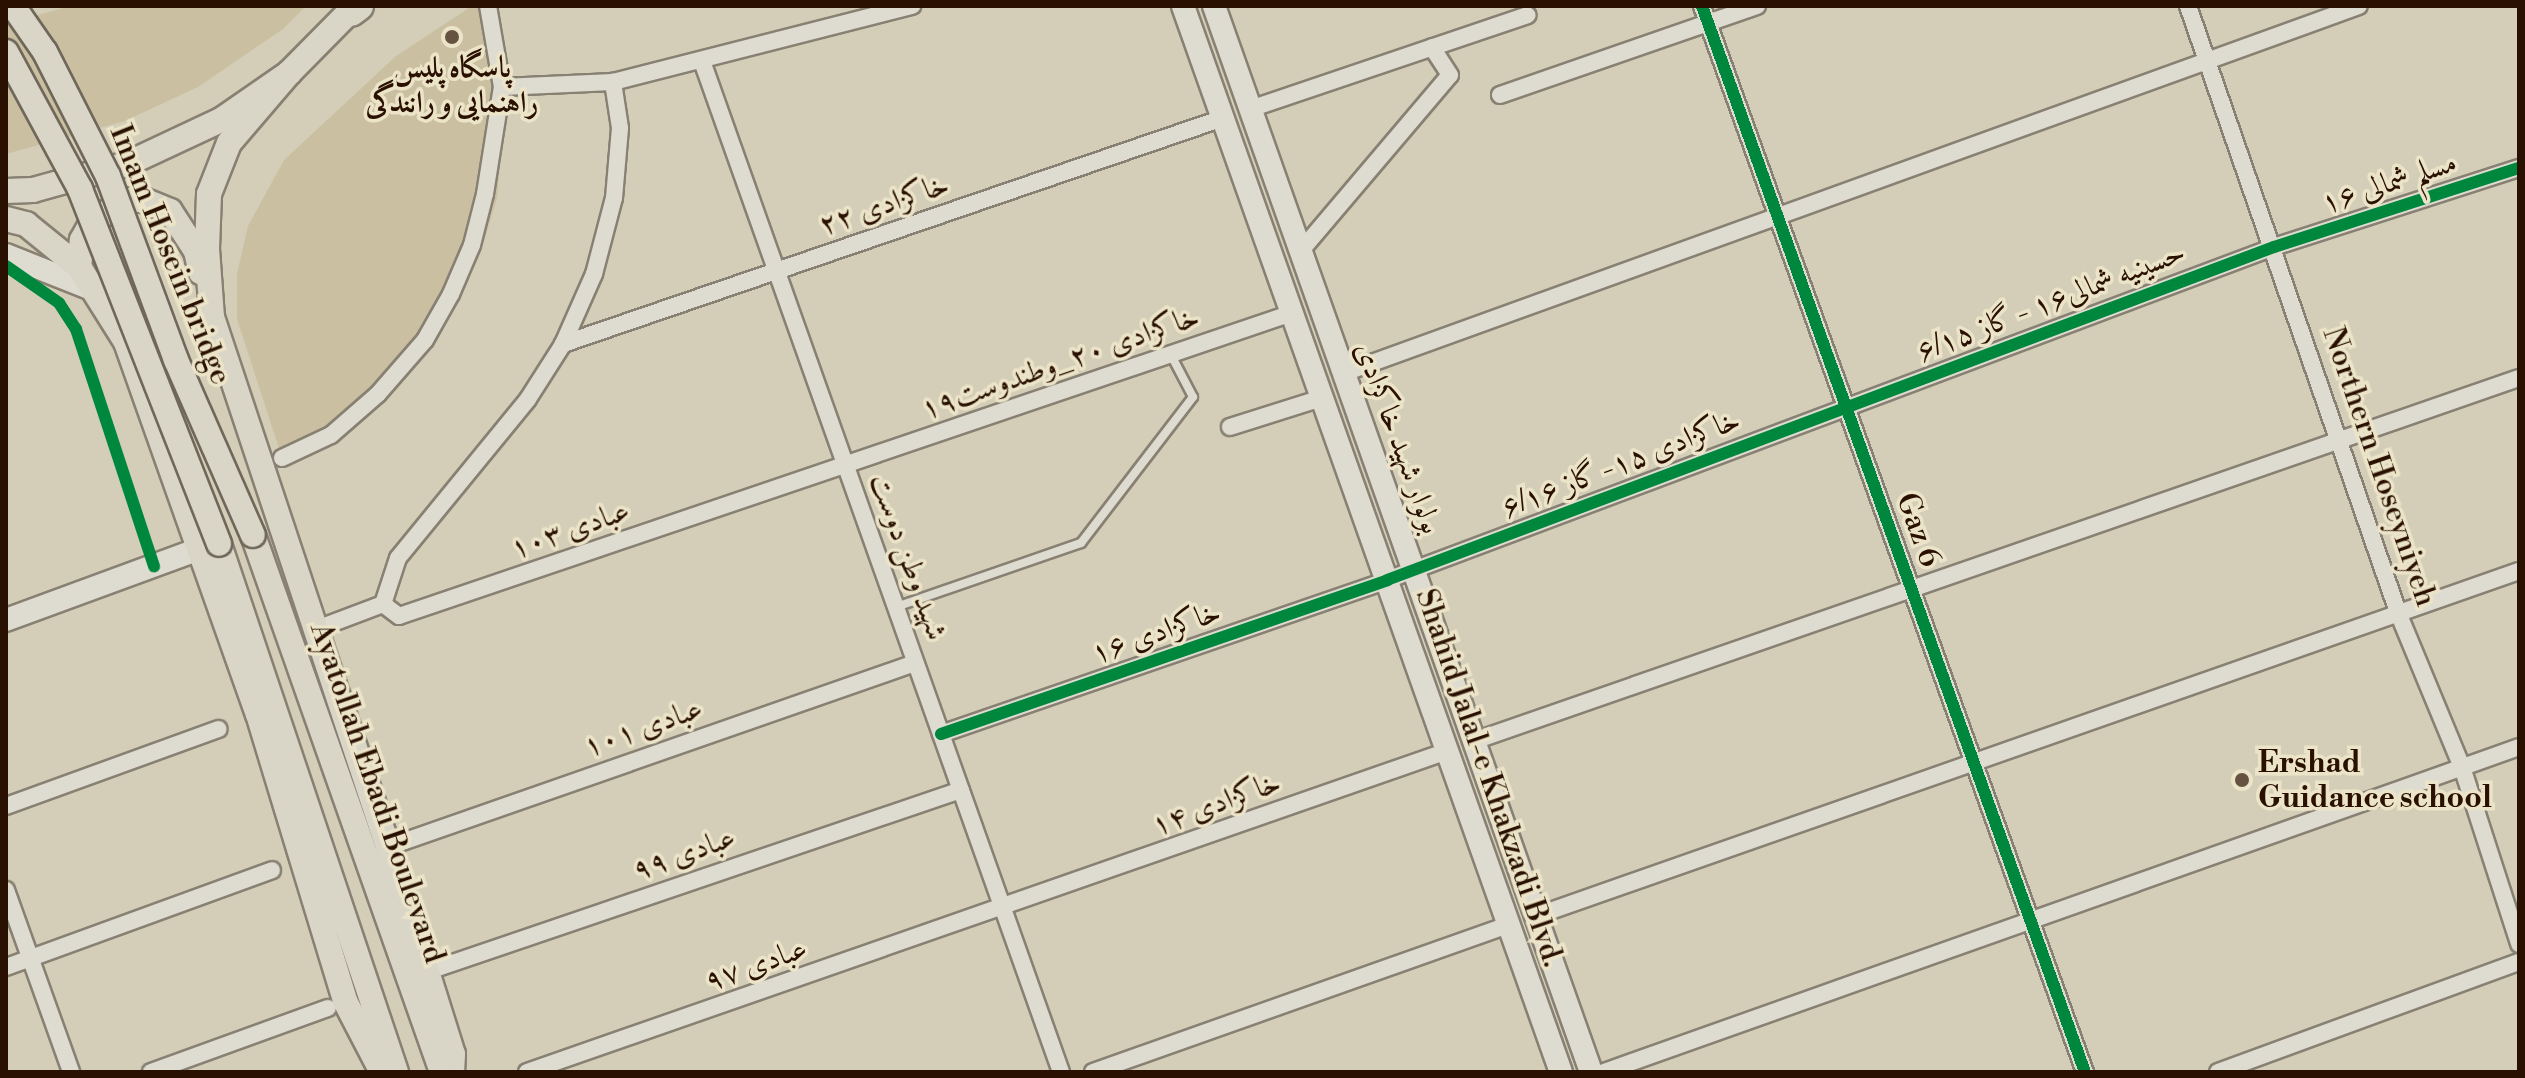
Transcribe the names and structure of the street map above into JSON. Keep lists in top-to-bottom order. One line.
{"streets":{"main road":["Imam Hosein bridge","Ayatollah Ebadi Boulevard"],"street":["مسلم شمالی ۱۶","خاکزادی ۲۲","حسینیه شمالی۱۶ - گاز ۶/۱۵","خاکزادی ۲۰_وطندوست۱۹","بولوار شهید خاکزادی","خاکزادی ۱۵- گاز ۶/۱۶","Northern Hoseyniyeh","عبادی ۱۰۳","Gaz 6","شهید وطن دوست","خاکزادی ۱۶","عبادی ۱۰۱","Shahid Jalal-e Khakzadi Blvd.","خاکزادی ۱۴","عبادی ۹۹","عبادی ۹۷"]},"crossings":[["مسلم شمالی ۱۶","حسینیه شمالی۱۶ - گاز ۶/۱۵"],["مسلم شمالی ۱۶","Northern Hoseyniyeh"],["خاکزادی ۲۲","شهید وطن دوست"],["خاکزادی ۲۲","Shahid Jalal-e Khakzadi Blvd."],["Imam Hosein bridge","Ayatollah Ebadi Boulevard"],["حسینیه شمالی۱۶ - گاز ۶/۱۵","خاکزادی ۱۵- گاز ۶/۱۶"],["حسینیه شمالی۱۶ - گاز ۶/۱۵","Northern Hoseyniyeh"],["حسینیه شمالی۱۶ - گاز ۶/۱۵","Gaz 6"],["خاکزادی ۲۰_وطندوست۱۹","عبادی ۱۰۳"],["خاکزادی ۲۰_وطندوست۱۹","شهید وطن دوست"],["خاکزادی ۲۰_وطندوست۱۹","Shahid Jalal-e Khakzadi Blvd."],["بولوار شهید خاکزادی","خاکزادی ۱۵- گاز ۶/۱۶"],["خاکزادی ۱۵- گاز ۶/۱۶","Gaz 6"],["خاکزادی ۱۵- گاز ۶/۱۶","خاکزادی ۱۶"],["خاکزادی ۱۵- گاز ۶/۱۶","Shahid Jalal-e Khakzadi Blvd."],["عبادی ۱۰۳","شهید وطن دوست"],["شهید وطن دوست","خاکزادی ۱۶"],["شهید وطن دوست","عبادی ۱۰۱"],["شهید وطن دوست","خاکزادی ۱۴"],["شهید وطن دوست","عبادی ۹۹"],["شهید وطن دوست","عبادی ۹۷"],["خاکزادی ۱۶","Shahid Jalal-e Khakzadi Blvd."],["Shahid Jalal-e Khakzadi Blvd.","خاکزادی ۱۴"],["خاکزادی ۱۴","عبادی ۹۷"]],"places":["پاسگاه پلیس راهنمایی و رانندگی","Ershad Guidance school"]}
